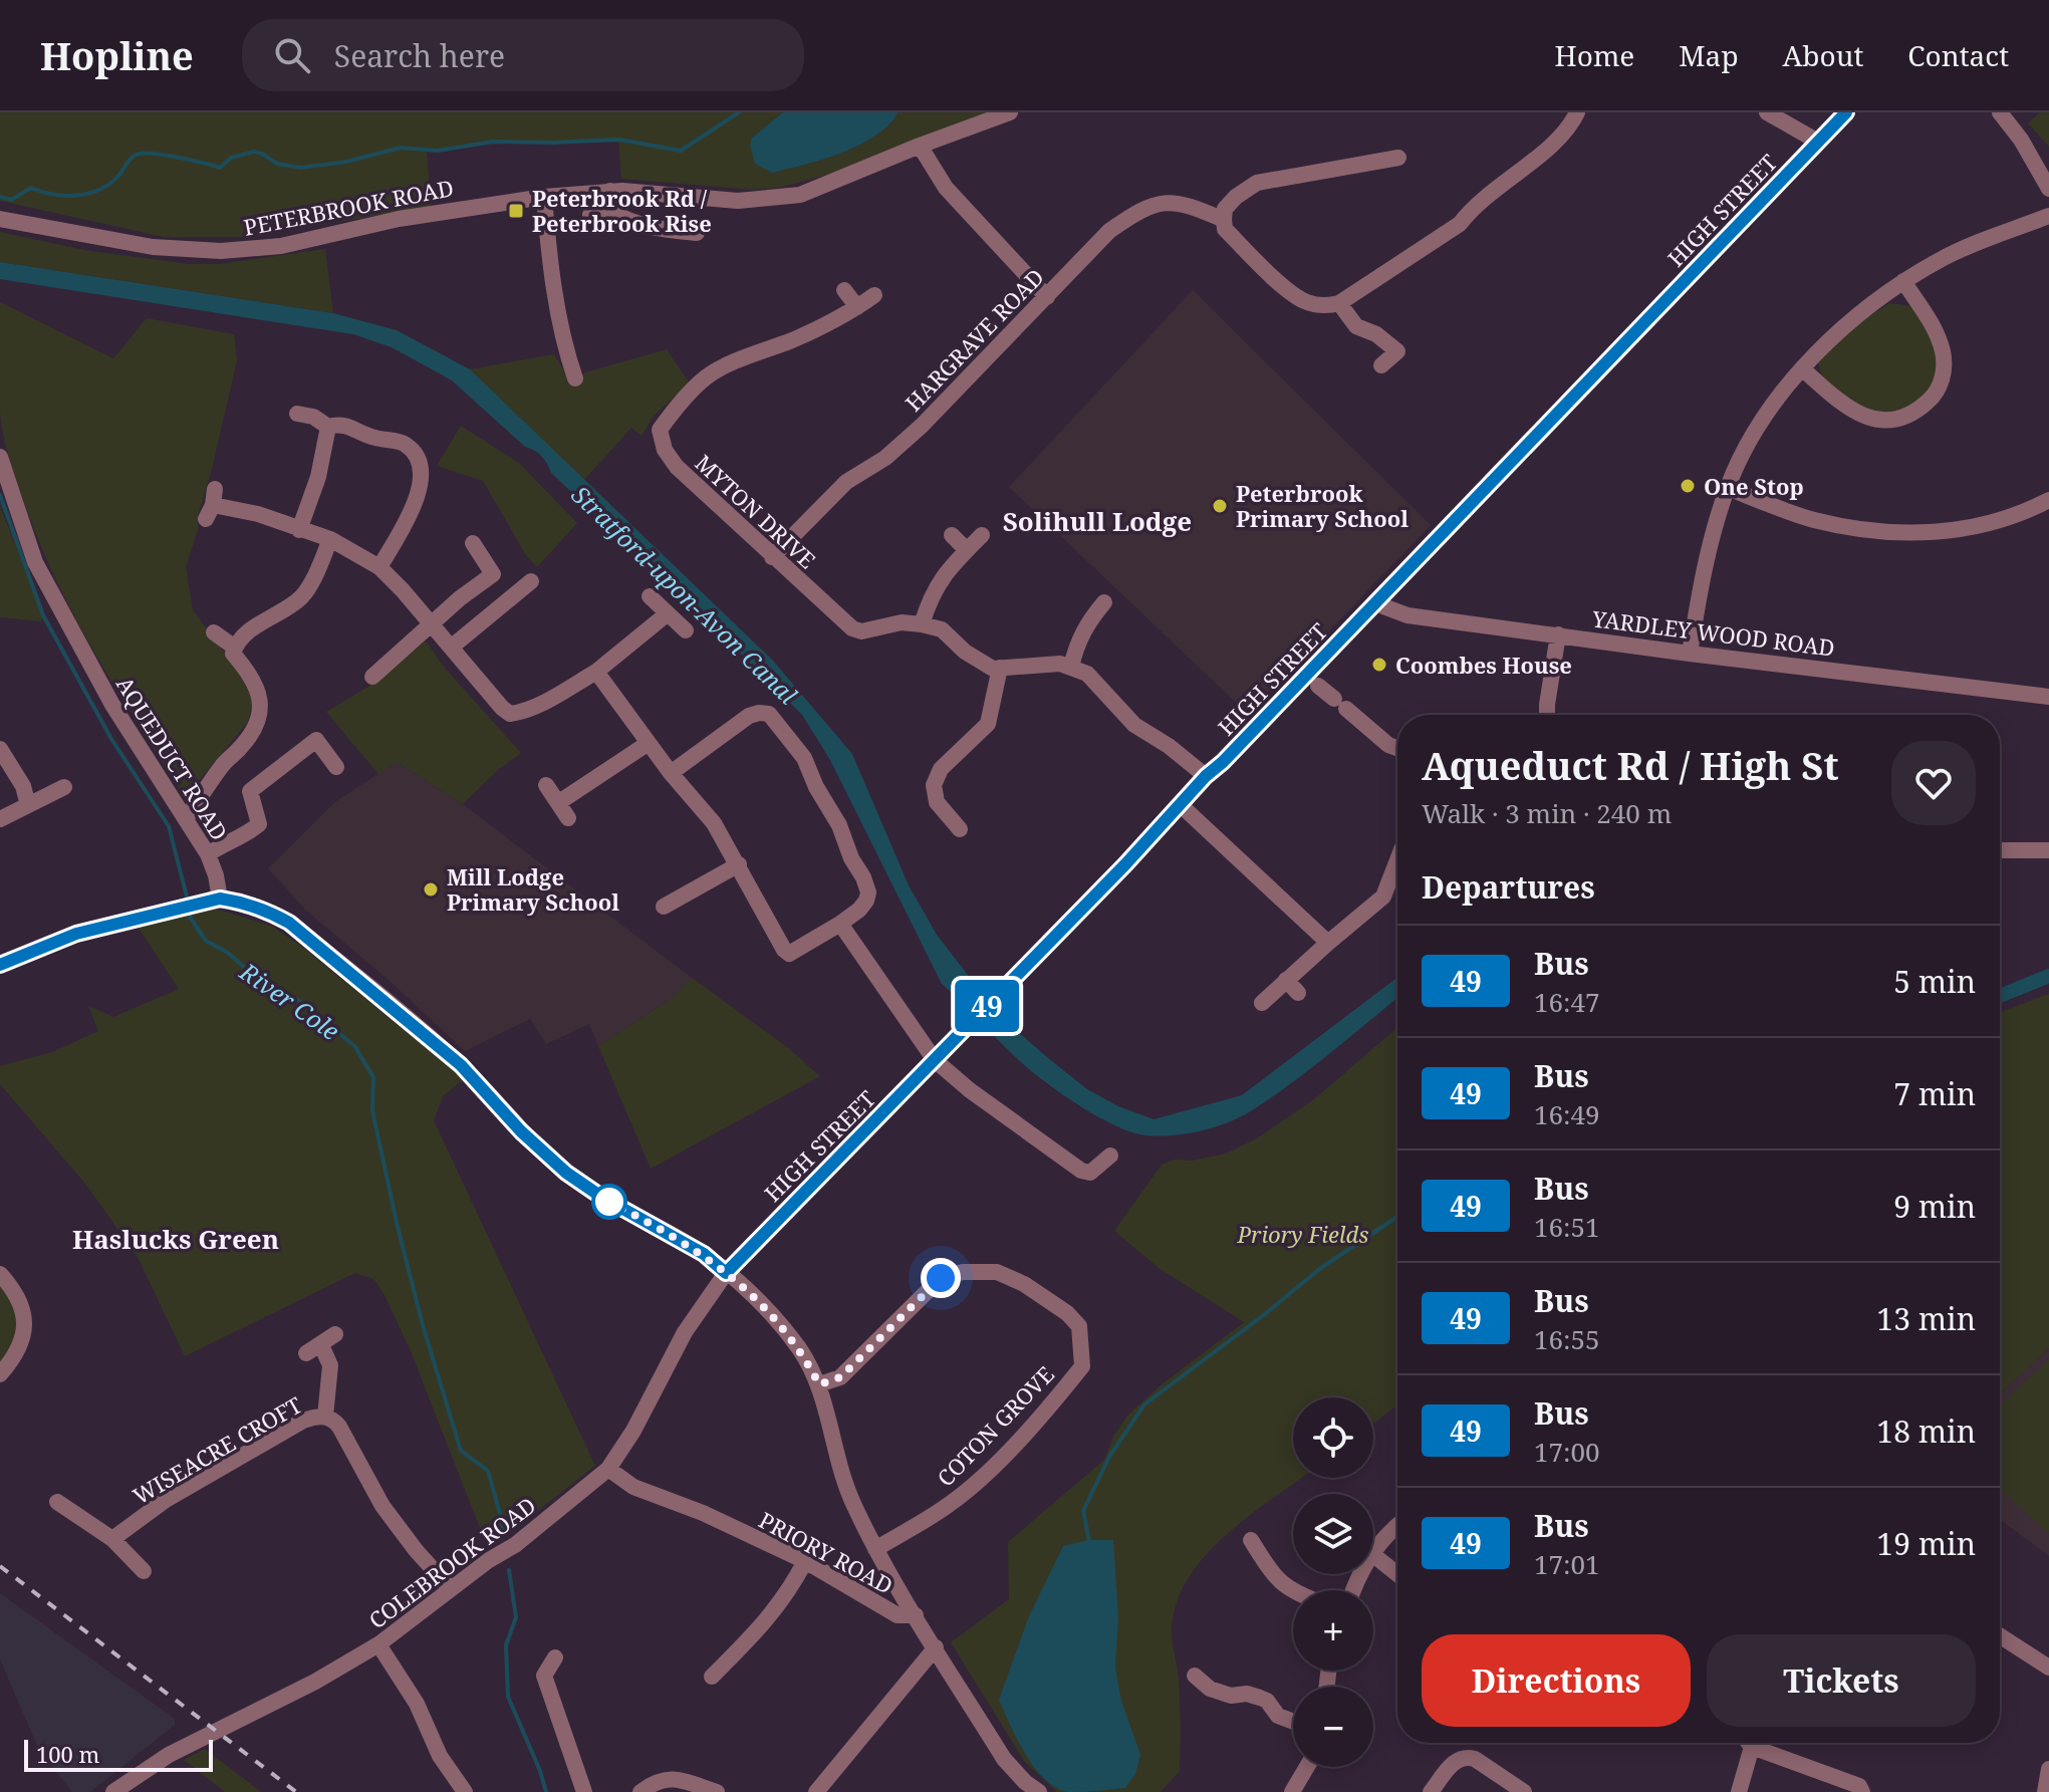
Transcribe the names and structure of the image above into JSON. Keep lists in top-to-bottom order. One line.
{"streets":{"street":["PETERBROOK ROAD","HIGH STREET","HARGRAVE ROAD","MYTON DRIVE","YARDLEY WOOD ROAD","AQUEDUCT ROAD","COTON GROVE","WISEACRE CROFT","PRIORY ROAD","COLEBROOK ROAD"]},"crossings":[["HIGH STREET","YARDLEY WOOD ROAD"],["HIGH STREET","COLEBROOK ROAD"],["HARGRAVE ROAD","MYTON DRIVE"],["WISEACRE CROFT","COLEBROOK ROAD"],["PRIORY ROAD","COLEBROOK ROAD"]],"districts":["Solihull Lodge","Haslucks Green"],"water":["Stratford-upon-Avon Canal","River Cole"],"parks":["Priory Fields"],"places":{"transit":["Peterbrook Rd / Peterbrook Rise"],"other":["One Stop","Peterbrook Primary School","Coombes House","Mill Lodge Primary School"]},"lines":["bus line 49"],"scale_bar":"100 m","page":{"header":"Hopline","search":"Search here","nav":["Home","Map","About","Contact"],"on_map":"49","heading":[["Aqueduct Rd / High St","Walk · 3 min · 240 m"],"Departures"],"list":[{"mark":"49","name":"Bus","note":"16:47","value":"5 min"},{"mark":"49","name":"Bus","note":"16:49","value":"7 min"},{"mark":"49","name":"Bus","note":"16:51","value":"9 min"},{"mark":"49","name":"Bus","note":"16:55","value":"13 min"},{"mark":"49","name":"Bus","note":"17:00","value":"18 min"},{"mark":"49","name":"Bus","note":"17:01","value":"19 min"}],"map_buttons":["+","−"],"buttons":["Directions","Tickets"],"scale":"100 m"}}
